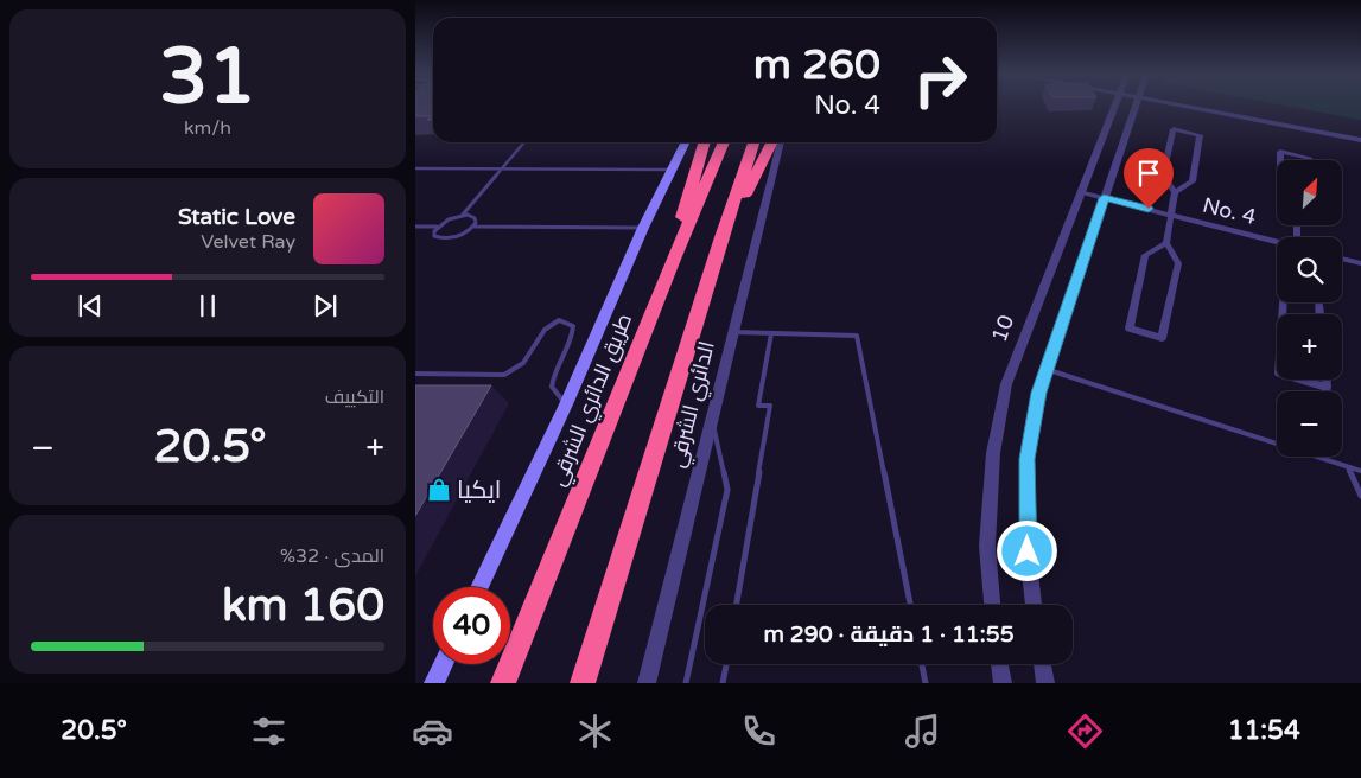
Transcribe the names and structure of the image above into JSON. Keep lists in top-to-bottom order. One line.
{"streets":{"highway":["طريق الدائري الشرقي"],"street":["No. 4","10","الدائري الشرقي"]},"crossings":[["No. 4","10"]],"places":{"shop":["ايكيا"]},"north":"top right","page":{"tile":[["31","km/h"],"التكييف",["المدى · 32%","160 km"]],"turn":["260 m","No. 4"],"map_buttons":["+","−"],"song":["Static Love","Velvet Ray"],"heat":["−","20.5°","+"],"limit":"40","trip":"11:55 · 1 دقيقة · 290 m","tabs":["11:54","20.5°"]}}
